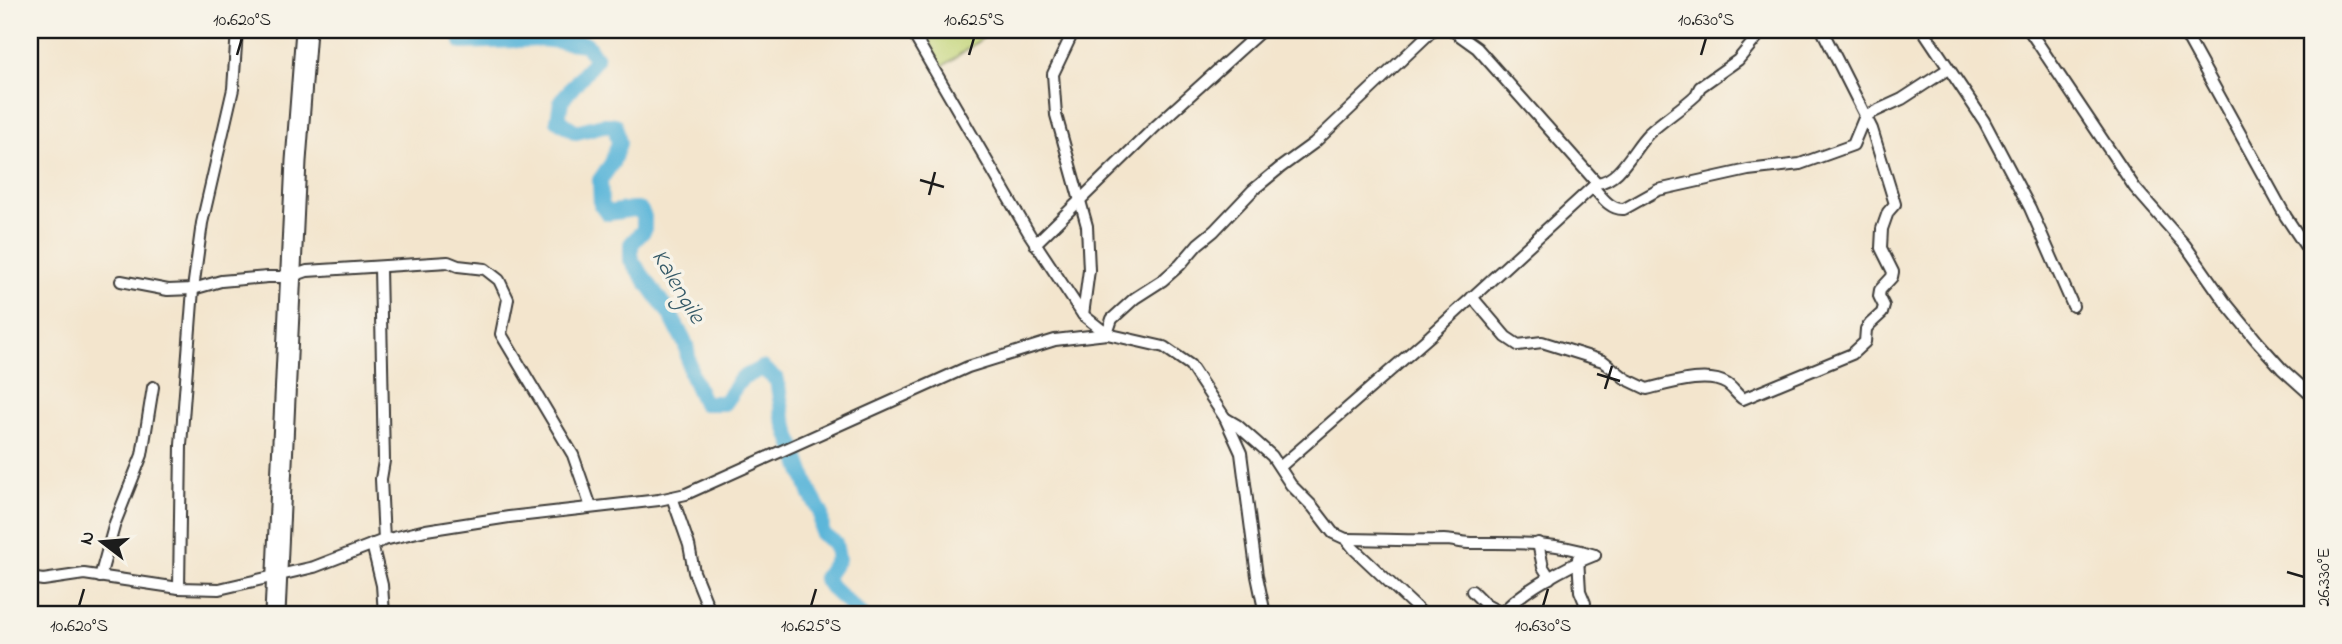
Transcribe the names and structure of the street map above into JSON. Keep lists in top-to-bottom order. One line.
{"water":["Kalengile"],"north":"left","coordinates":["10.620°S","10.625°S","10.630°S","26.330°E"]}
